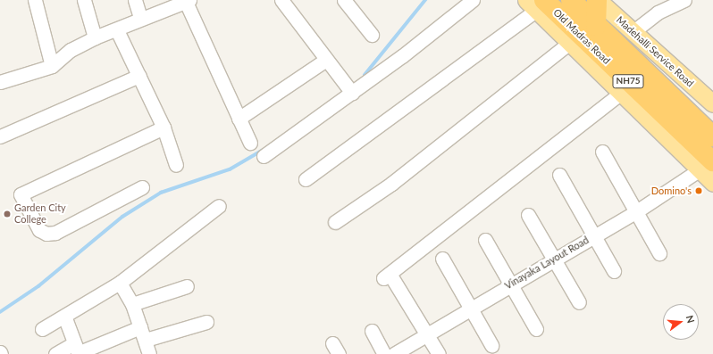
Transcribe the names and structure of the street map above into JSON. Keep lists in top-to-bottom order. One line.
{"streets":{"highway":["Old Madras Road","NH75"],"main road":["Madehalli Service Road"],"street":["Vinayaka Layout Road"]},"crossings":[["Old Madras Road","Vinayaka Layout Road"]],"places":["Domino's","Garden City College"],"north":"right"}
